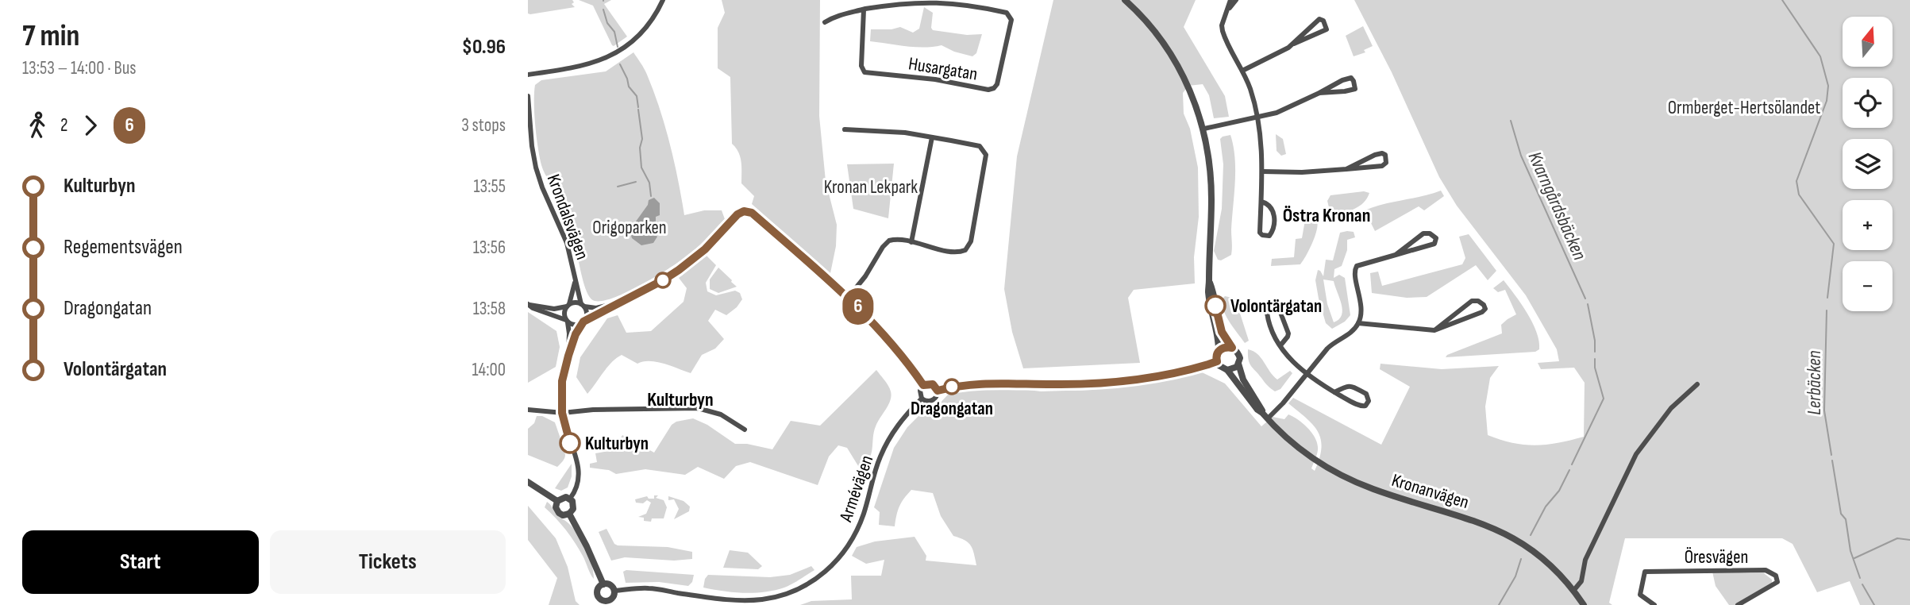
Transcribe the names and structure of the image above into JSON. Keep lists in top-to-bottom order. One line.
{"streets":{"street":["Husargatan","Krondalsvägen","Armévägen","Kronanvägen","Öresvägen"]},"districts":["Östra Kronan","Kulturbyn"],"water":["Kvarngårdsbäcken","Lerbäcken"],"parks":["Ormberget-Hertsölandet","Kronan Lekpark","Origoparken"],"places":["Volontärgatan","Dragongatan","Kulturbyn"],"lines":["bus line 6"],"north":"top","page":{"heading":["7 min","13:53 – 14:00 · Bus","$0.96"],"on_map":"6","map_buttons":["+","−"],"legs":["2","6","3 stops"],"list":[{"name":"Kulturbyn","value":"13:55"},{"name":"Regementsvägen","value":"13:56"},{"name":"Dragongatan","value":"13:58"},{"name":"Volontärgatan","value":"14:00"}],"buttons":["Start","Tickets"]}}
